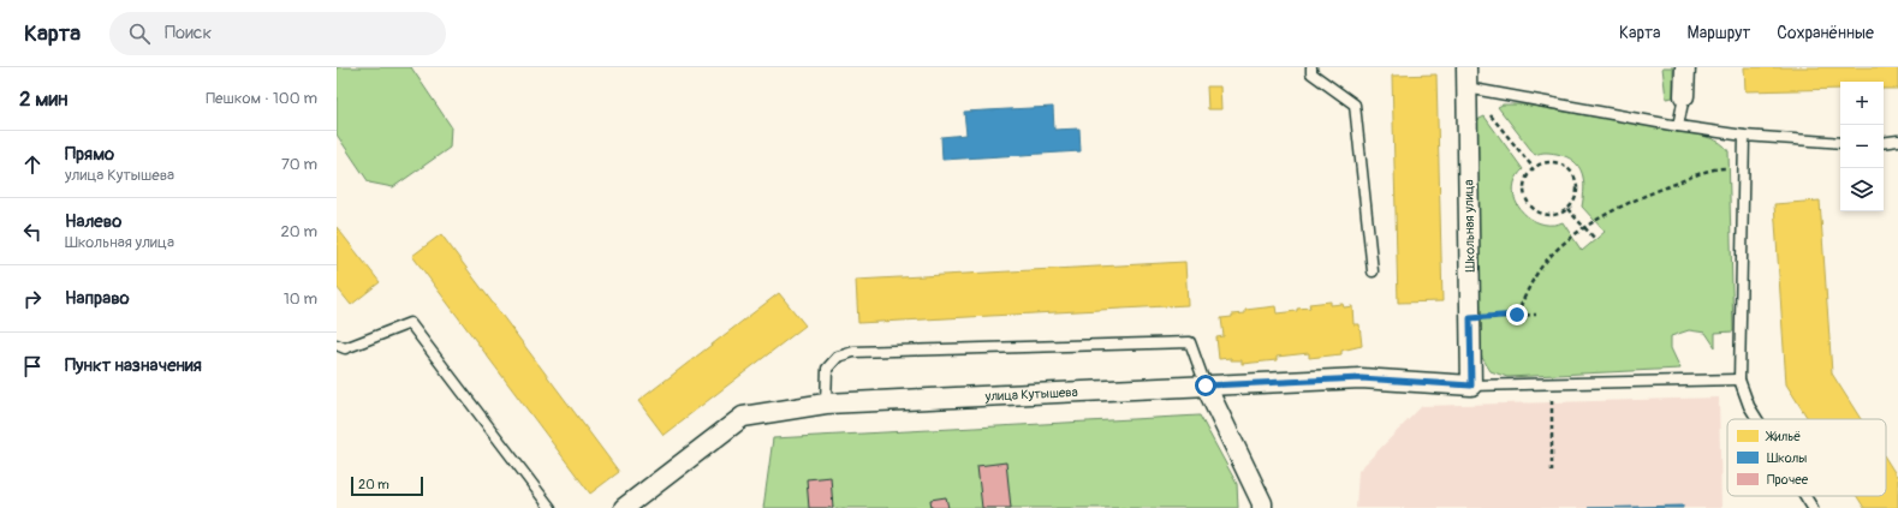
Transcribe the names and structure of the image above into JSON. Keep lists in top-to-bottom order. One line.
{"streets":{"street":["Школьная улица","улица Кутышева"]},"crossings":[["Школьная улица","улица Кутышева"]],"legend":["Жильё","Школы","Прочее"],"scale_bar":"20 m","page":{"header":"Карта","search":"Поиск","nav":["Карта","Маршрут","Сохранённые"],"heading":["2 мин","Пешком · 100 m"],"map_buttons":["+","−"],"list":[["Прямо","улица Кутышева","70 m"],["Налево","Школьная улица","20 m"],["Направо","10 m"],"Пункт назначения"],"scale":"20 m"}}
